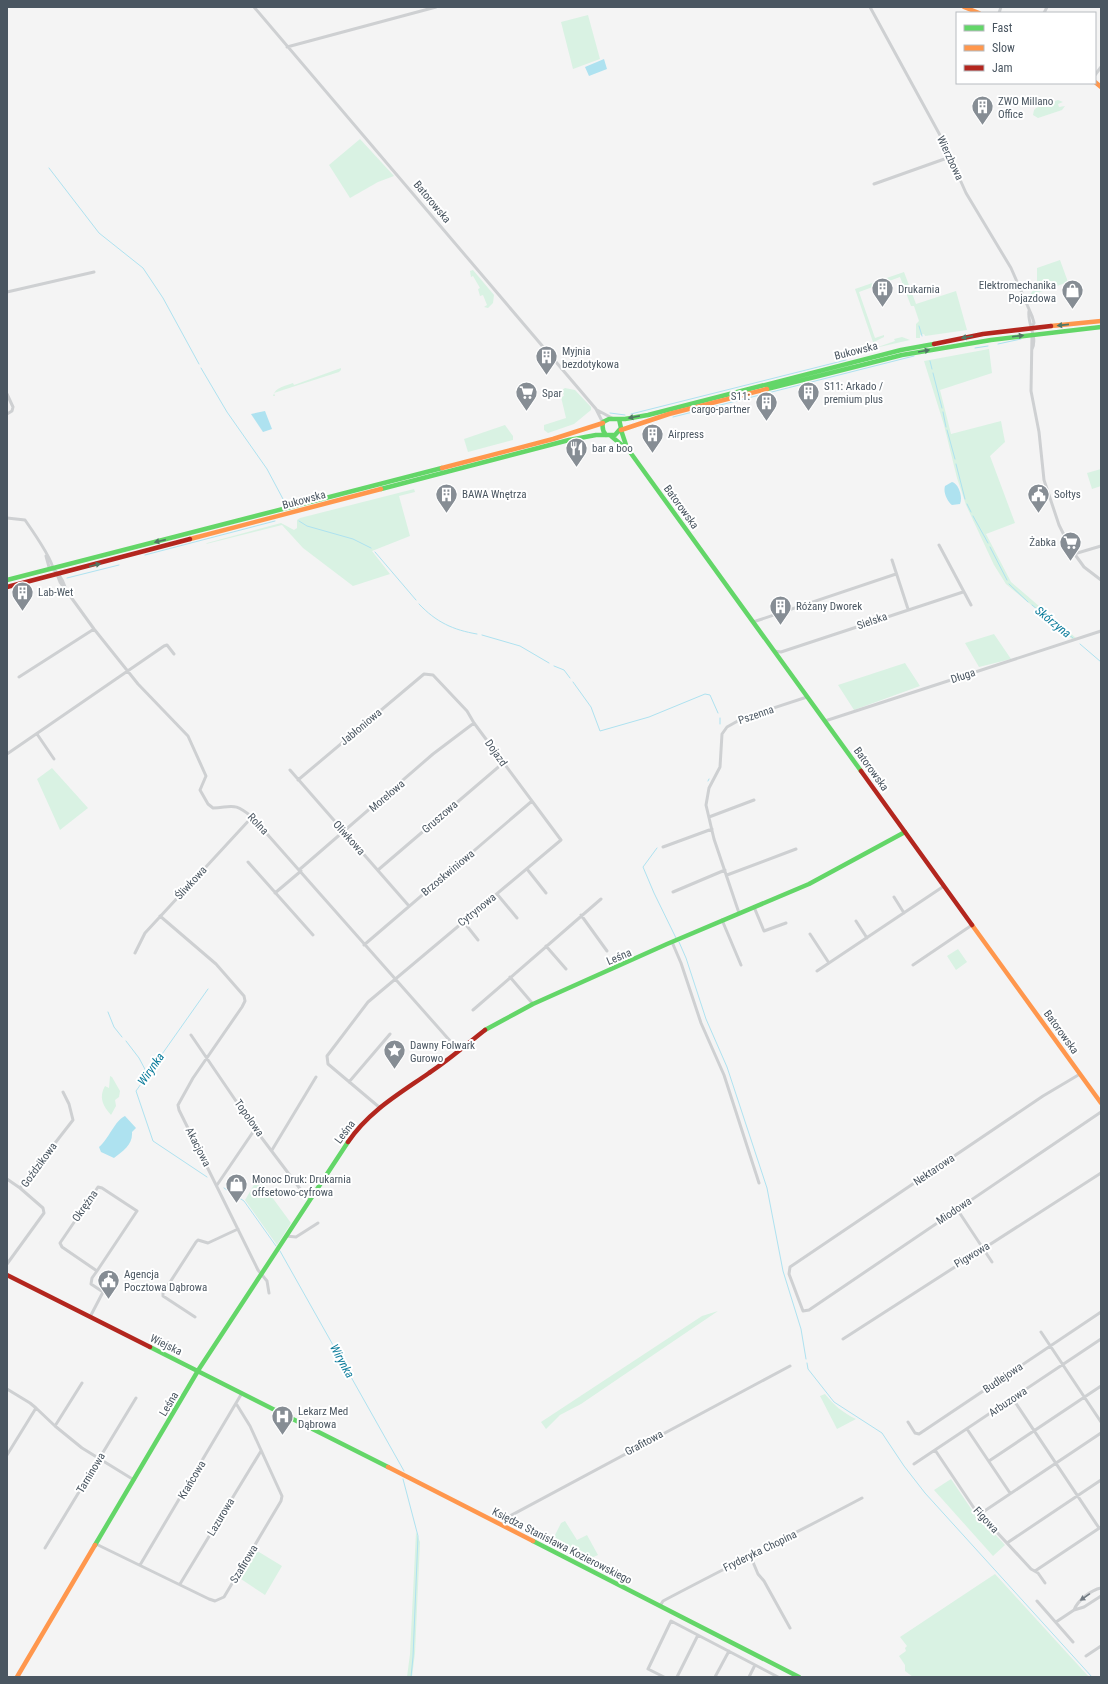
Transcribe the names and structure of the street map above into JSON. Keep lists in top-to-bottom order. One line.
{"streets":{"street":["Wierzbowa","Batorowska","Bukowska","Sielska","Długa","Pszenna","Jabłoniowa","Dojazd","Morelowa","Gruszowa","Rolna","Oliwkowa","Brzoskwiniowa","Śliwkowa","Cytrynowa","Leśna","Topolowa","Akacjowa","Goździkowa","Nektarowa","Okrężna","Miodowa","Pigwowa","Wiejska","Budlejowa","Arbuzowa","Grafitowa","Tarninowa","Krańcowa","Lazurowa","Figowa","Księdza Stanisława Kozierowskiego","Fryderyka Chopina","Szafirowa"]},"crossings":[["Wierzbowa","Bukowska"],["Batorowska","Bukowska"],["Batorowska","Długa"],["Batorowska","Pszenna"],["Batorowska","Leśna"],["Batorowska","Nektarowa"],["Bukowska","Rolna"],["Pszenna","Leśna"],["Jabłoniowa","Dojazd"],["Jabłoniowa","Oliwkowa"],["Dojazd","Morelowa"],["Dojazd","Gruszowa"],["Dojazd","Brzoskwiniowa"],["Dojazd","Cytrynowa"],["Morelowa","Rolna"],["Morelowa","Oliwkowa"],["Gruszowa","Oliwkowa"],["Rolna","Brzoskwiniowa"],["Rolna","Śliwkowa"],["Rolna","Cytrynowa"],["Rolna","Leśna"],["Oliwkowa","Brzoskwiniowa"],["Śliwkowa","Akacjowa"],["Cytrynowa","Leśna"],["Leśna","Topolowa"],["Leśna","Akacjowa"],["Leśna","Wiejska"],["Leśna","Szafirowa"],["Topolowa","Akacjowa"],["Nektarowa","Miodowa"],["Okrężna","Wiejska"],["Wiejska","Krańcowa"],["Wiejska","Księdza Stanisława Kozierowskiego"],["Arbuzowa","Figowa"],["Grafitowa","Księdza Stanisława Kozierowskiego"],["Krańcowa","Szafirowa"],["Lazurowa","Szafirowa"],["Księdza Stanisława Kozierowskiego","Fryderyka Chopina"]],"water":["Skórzyna","Wirynka"],"places":{"building":["ZWO Millano Office","Drukarnia","Myjnia bezdotykowa","S11: Arkado / premium plus","S11: cargo-partner","Airpress","BAWA Wnętrza","Lab-Wet","Różany Dworek"],"shop":["Elektromechanika Pojazdowa","Monoc Druk: Drukarnia offsetowo-cyfrowa"],"supermarket":["Spar","Żabka"],"restaurant":["bar a boo"],"public building":["Sołtys","Agencja Pocztowa Dąbrowa"],"place":["Dawny Folwark Gurowo"],"hospital":["Lekarz Med Dąbrowa"]},"legend":["Fast","Slow","Jam"]}
